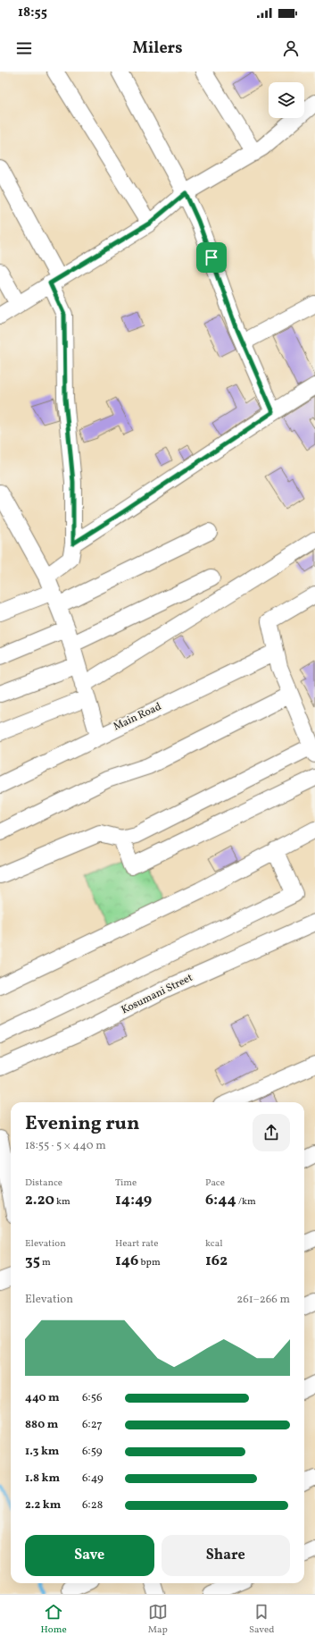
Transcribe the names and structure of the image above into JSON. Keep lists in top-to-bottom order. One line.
{"streets":{"street":["Main Road","Kosumani Street"]},"page":{"status":"18:55","header":"Milers","heading":["Evening run","18:55 · 5 × 440 m"],"stats":[["Distance","2.20 km"],["Time","14:49"],["Pace","6:44 /km"],["Elevation","35 m"],["Heart rate","146 bpm"],["kcal","162"]],"chart":["Elevation","261–266 m"],"list":[{"name":"440 m","note":"6:56"},{"name":"880 m","note":"6:27"},{"name":"1.3 km","note":"6:59"},{"name":"1.8 km","note":"6:49"},{"name":"2.2 km","note":"6:28"}],"buttons":["Save","Share"],"tabs":["Home","Map","Saved"]}}
